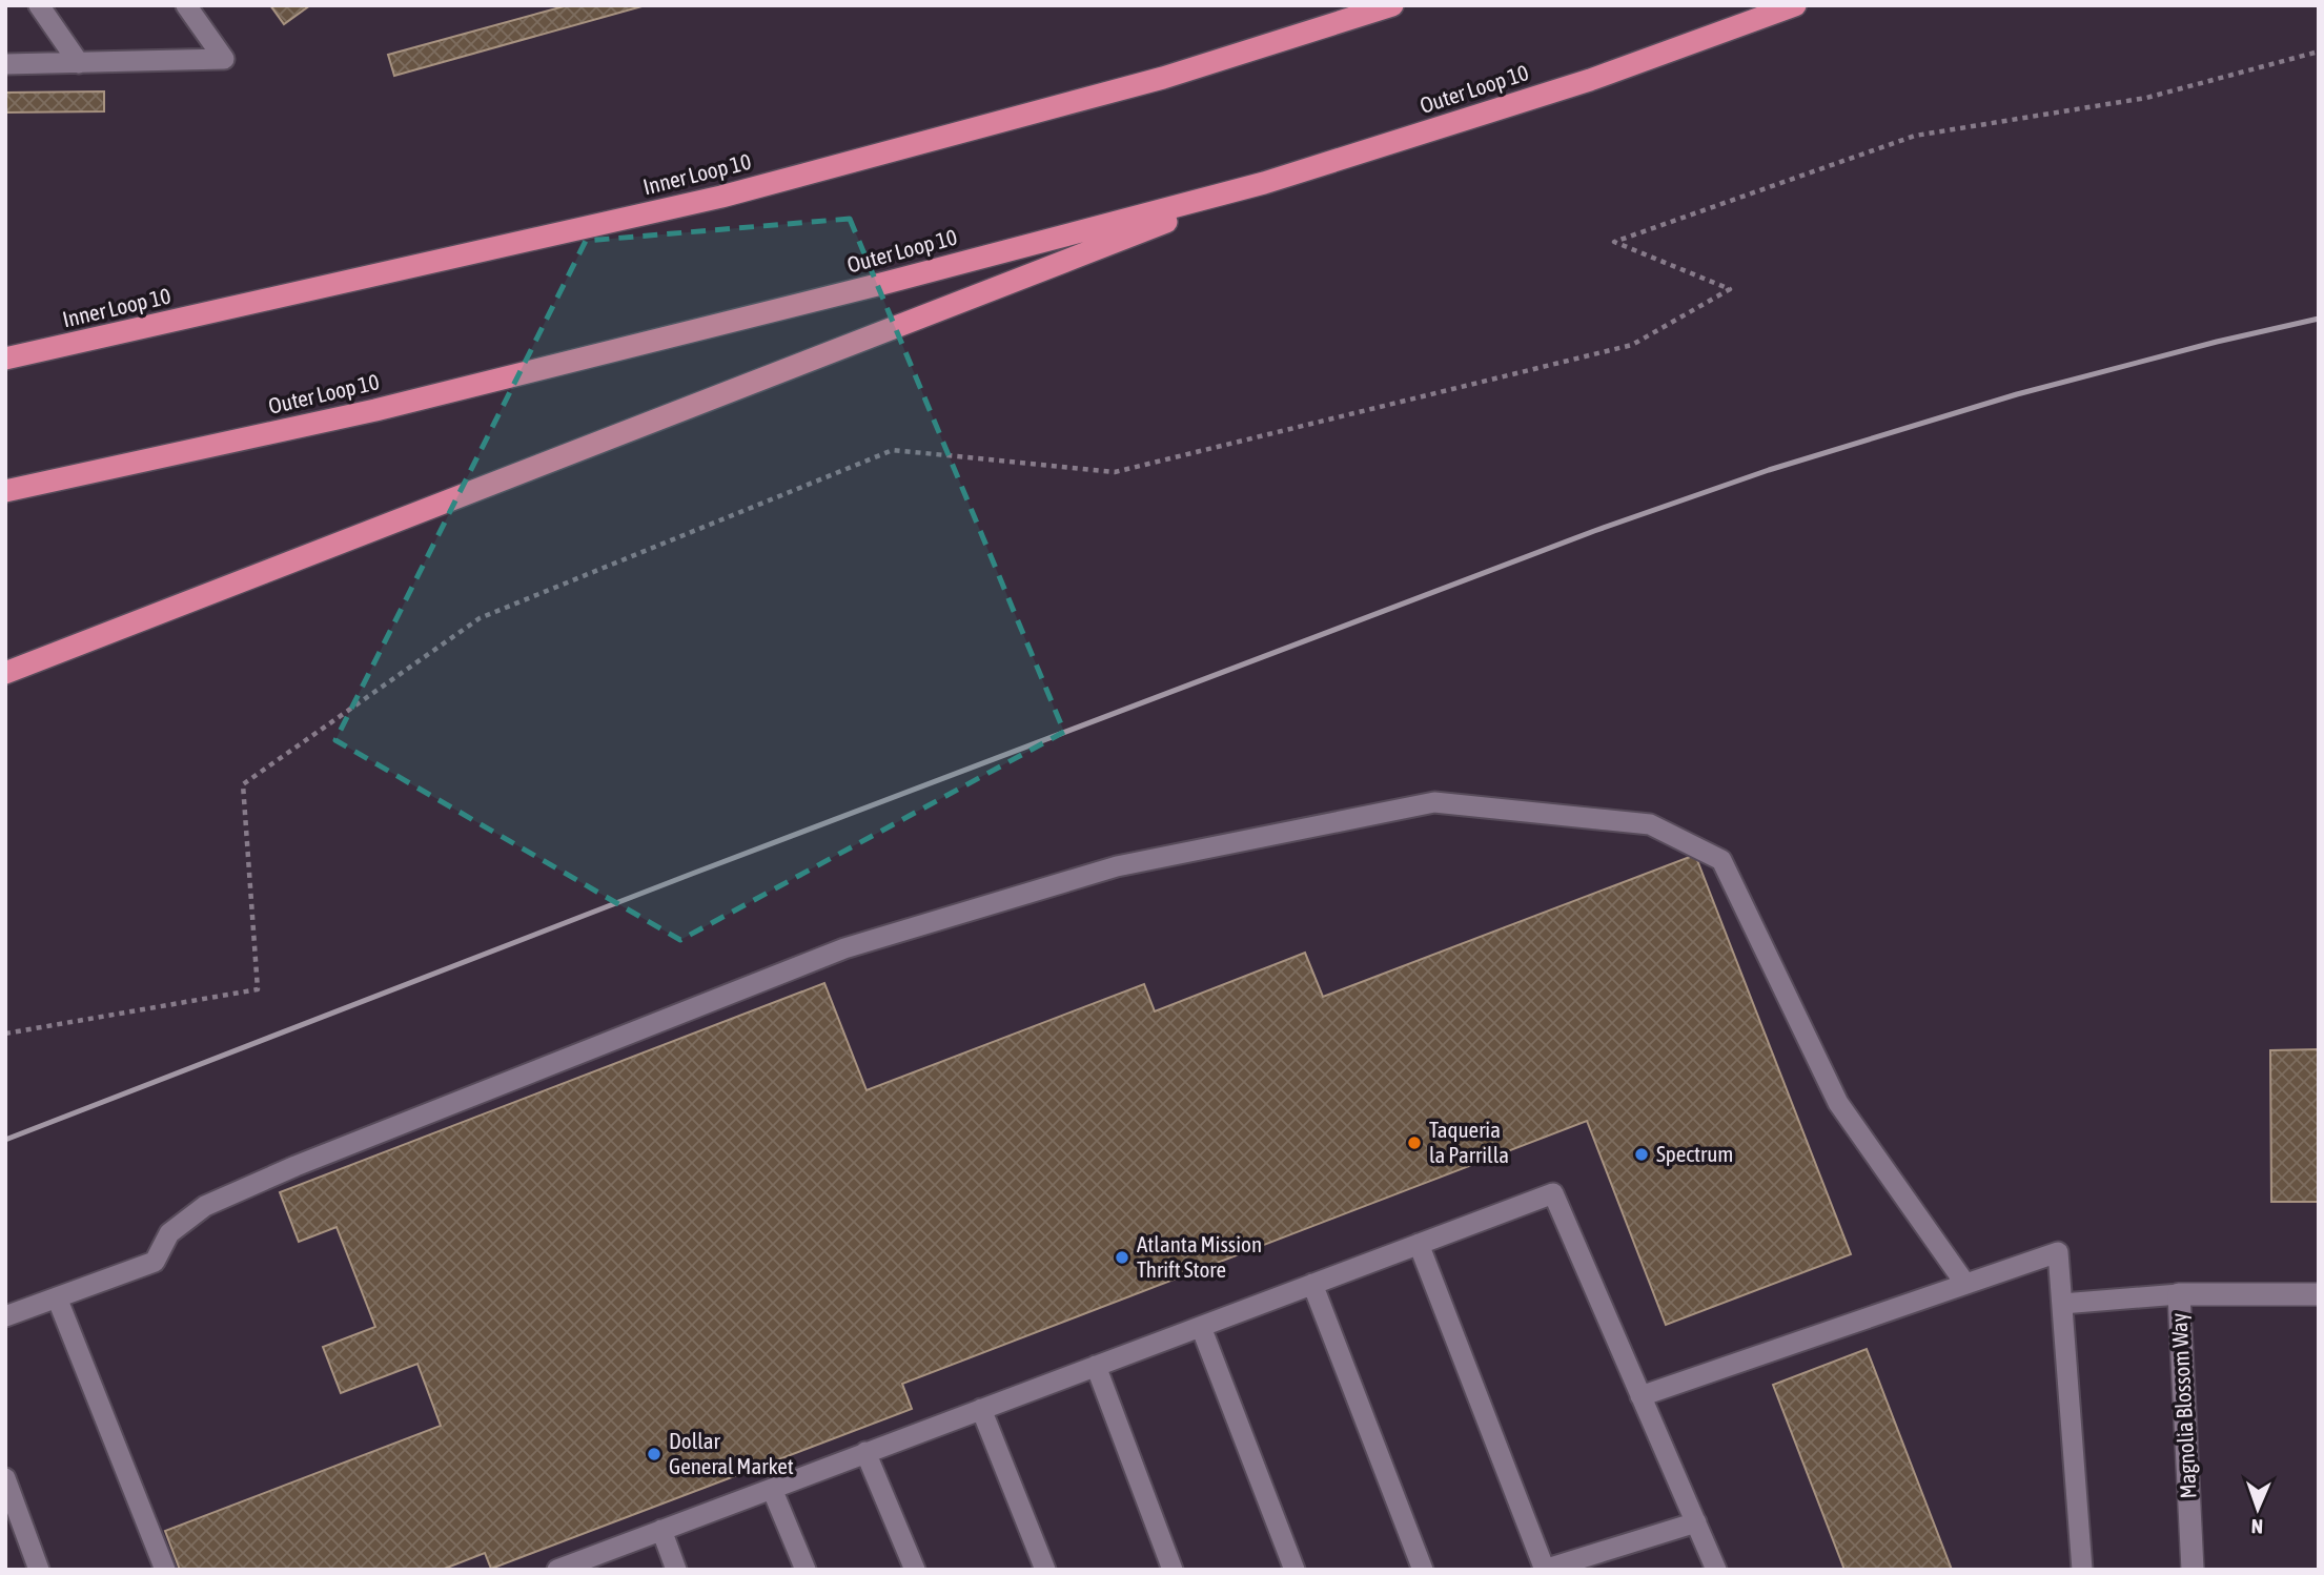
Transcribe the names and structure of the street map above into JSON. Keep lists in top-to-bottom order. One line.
{"streets":{"highway":["Outer Loop 10","Inner Loop 10"],"street":["Magnolia Blossom Way"]},"places":["Taqueria la Parrilla","Spectrum","Atlanta Mission Thrift Store","Dollar General Market"],"north":"bottom"}
